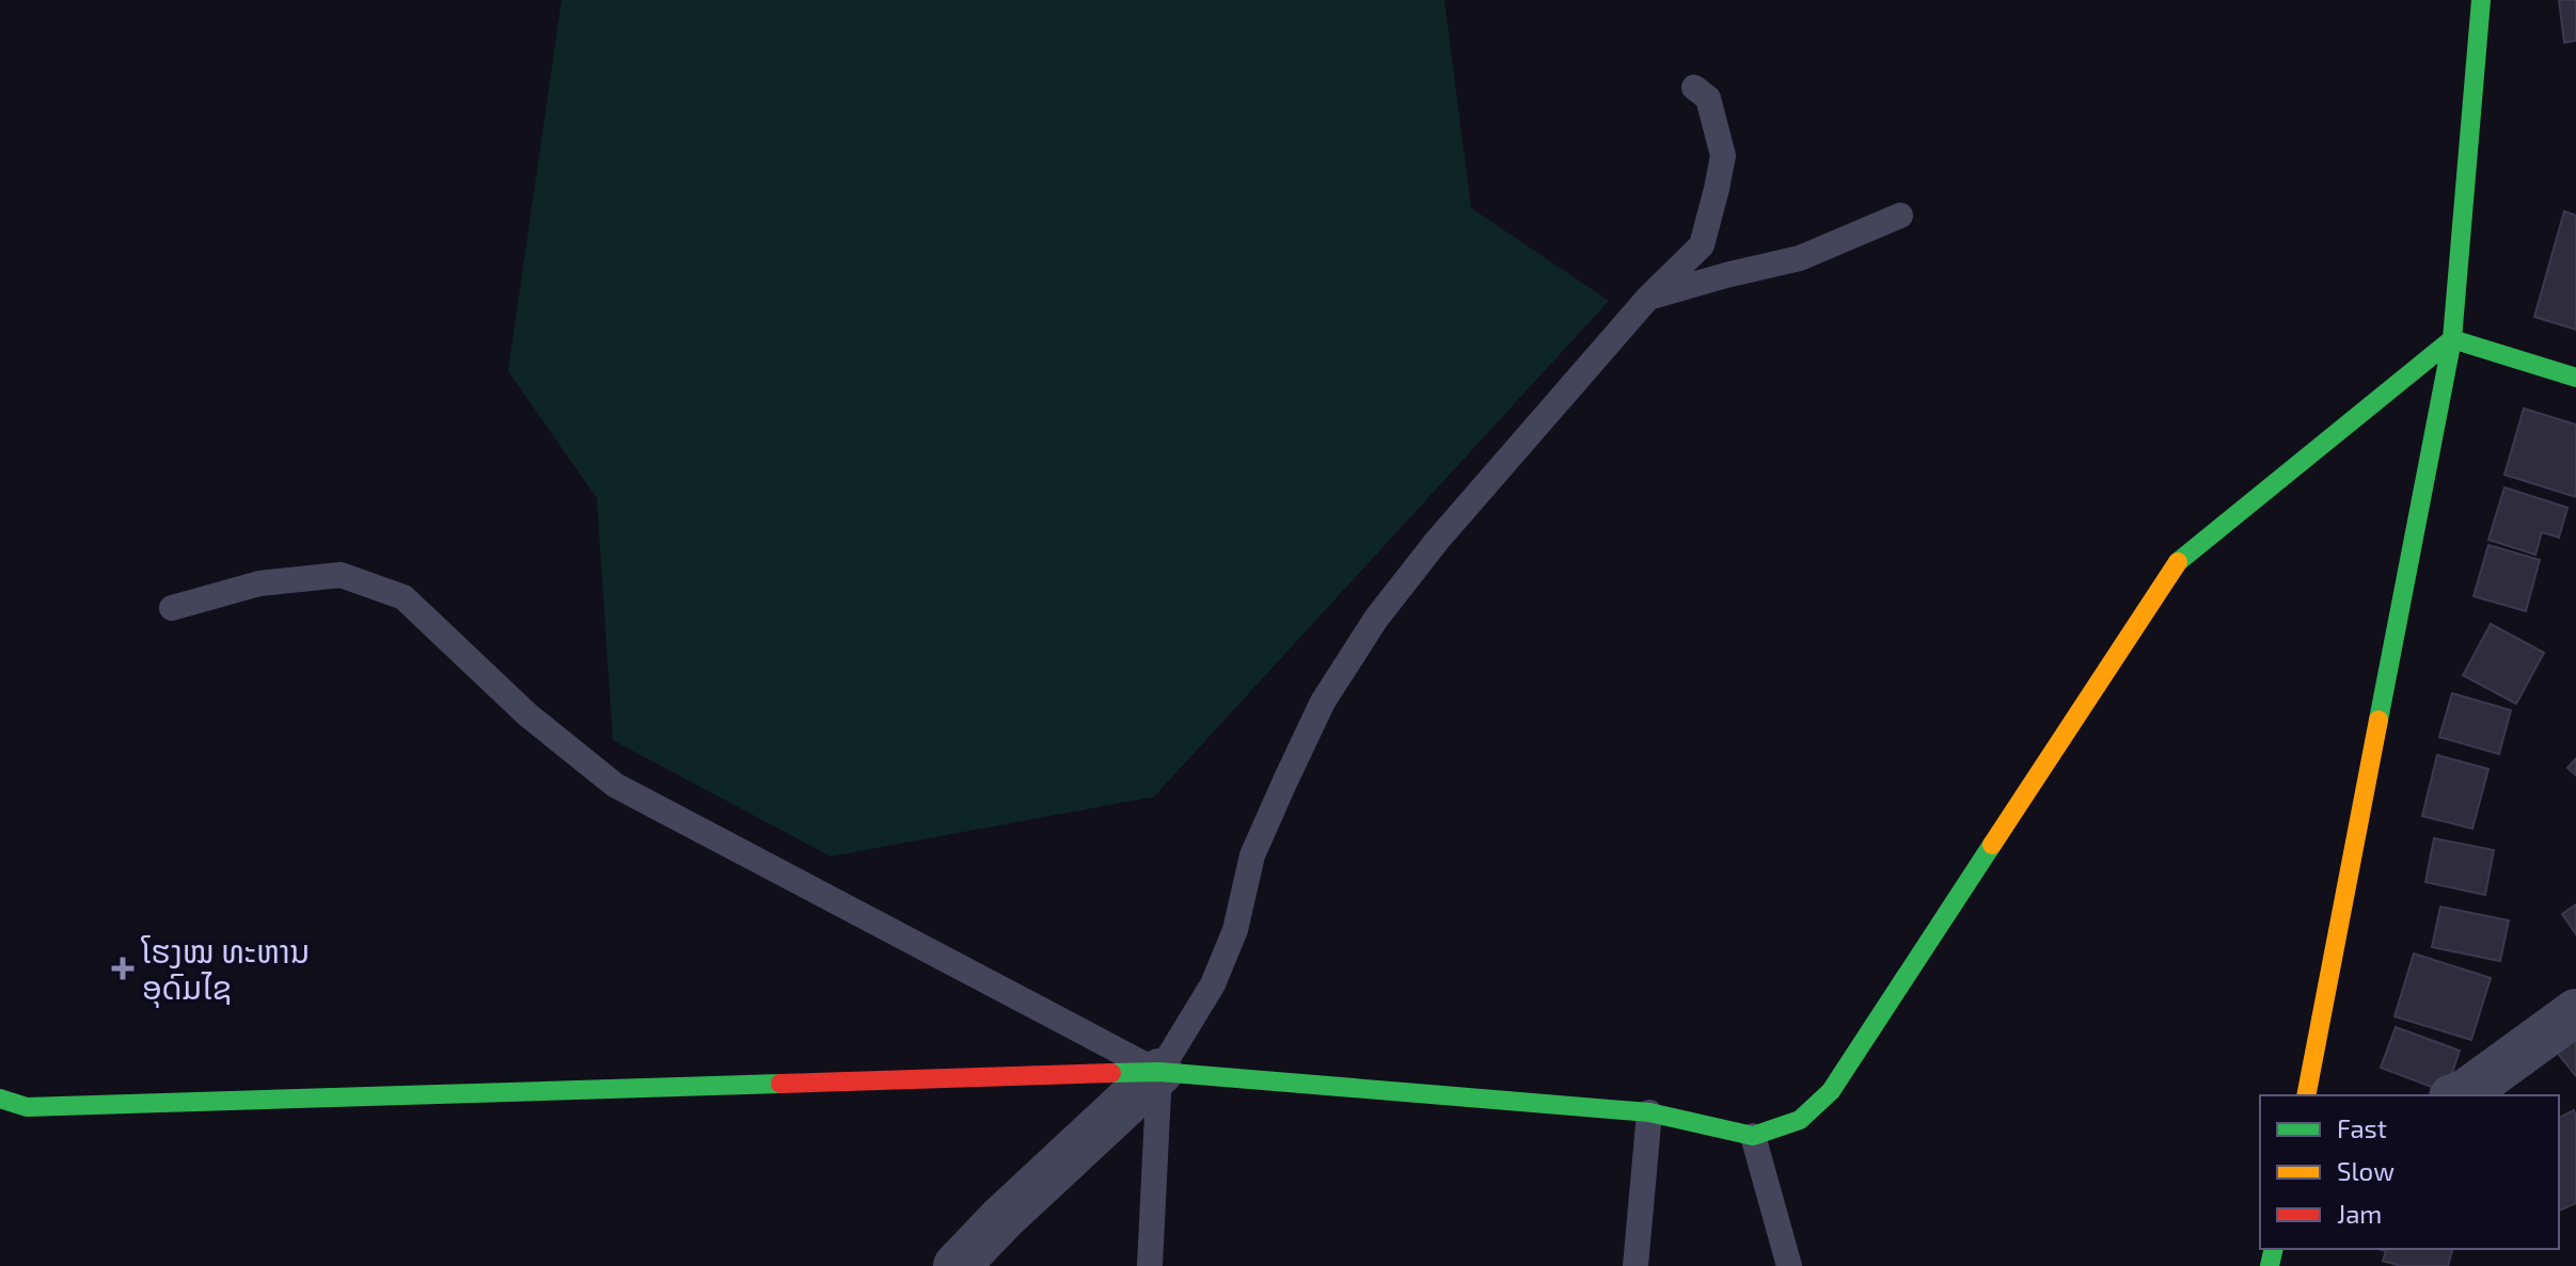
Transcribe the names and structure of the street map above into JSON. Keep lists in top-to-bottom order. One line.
{"places":{"health":["ໂຮງໝ ທະຫານ ອຸດົມໄຊ"]},"legend":["Fast","Slow","Jam"]}
